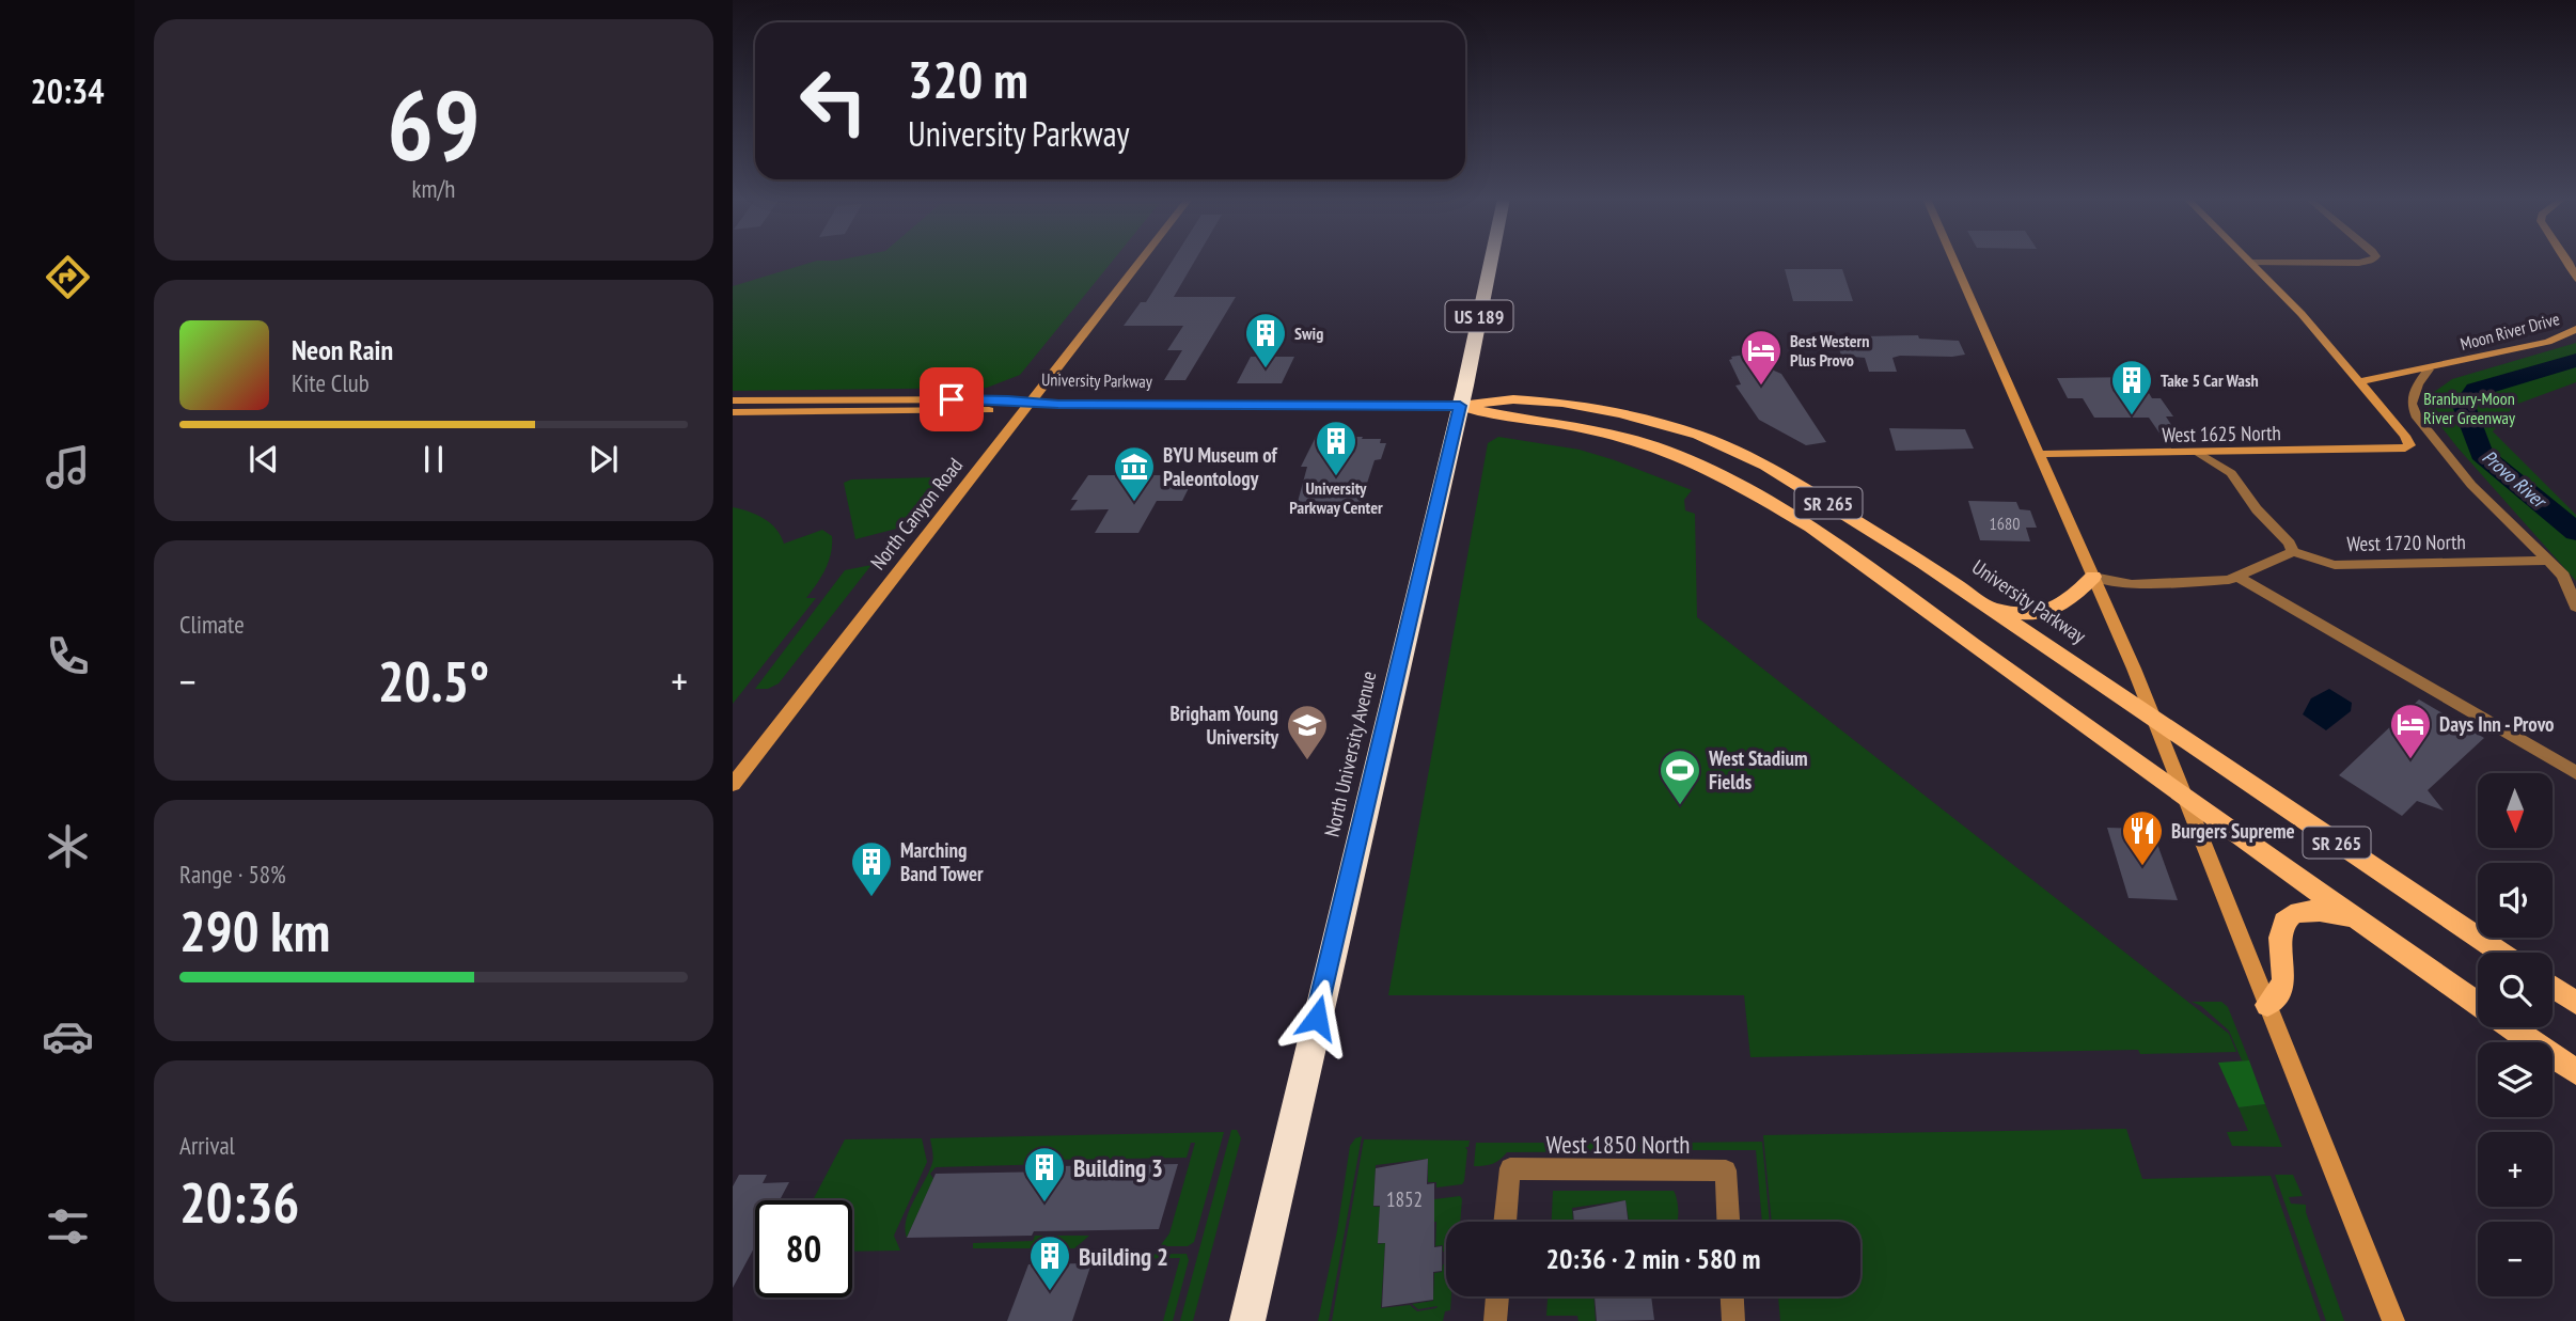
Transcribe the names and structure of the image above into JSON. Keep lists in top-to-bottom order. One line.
{"streets":{"highway":["US 189","North University Avenue"],"main road":["Moon River Drive","University Parkway","West 1625 North","SR 265","North Canyon Road"],"street":["West 1720 North","West 1850 North"]},"crossings":[["Moon River Drive","West 1625 North"],["University Parkway","North Canyon Road"],["University Parkway","North University Avenue"]],"water":["Provo River"],"parks":["Branbury-Moon River Greenway"],"places":{"building":["Swig","Take 5 Car Wash","University Parkway Center","Marching Band Tower","Building 3","Building 2"],"hotel":["Best Western Plus Provo","Days Inn - Provo"],"museum":["BYU Museum of Paleontology"],"school or university":["Brigham Young University"],"sports":["West Stadium Fields"],"restaurant":["Burgers Supreme"]},"house_numbers":["1680","1852"],"north":"bottom","page":{"tabs":"20:34","tile":[["69","km/h"],"Climate",["Range · 58%","290 km"],["Arrival","20:36"]],"turn":["320 m","University Parkway"],"song":["Neon Rain","Kite Club"],"heat":["−","20.5°","+"],"map_buttons":["+","−"],"limit":"80","trip":"20:36 · 2 min · 580 m"}}
